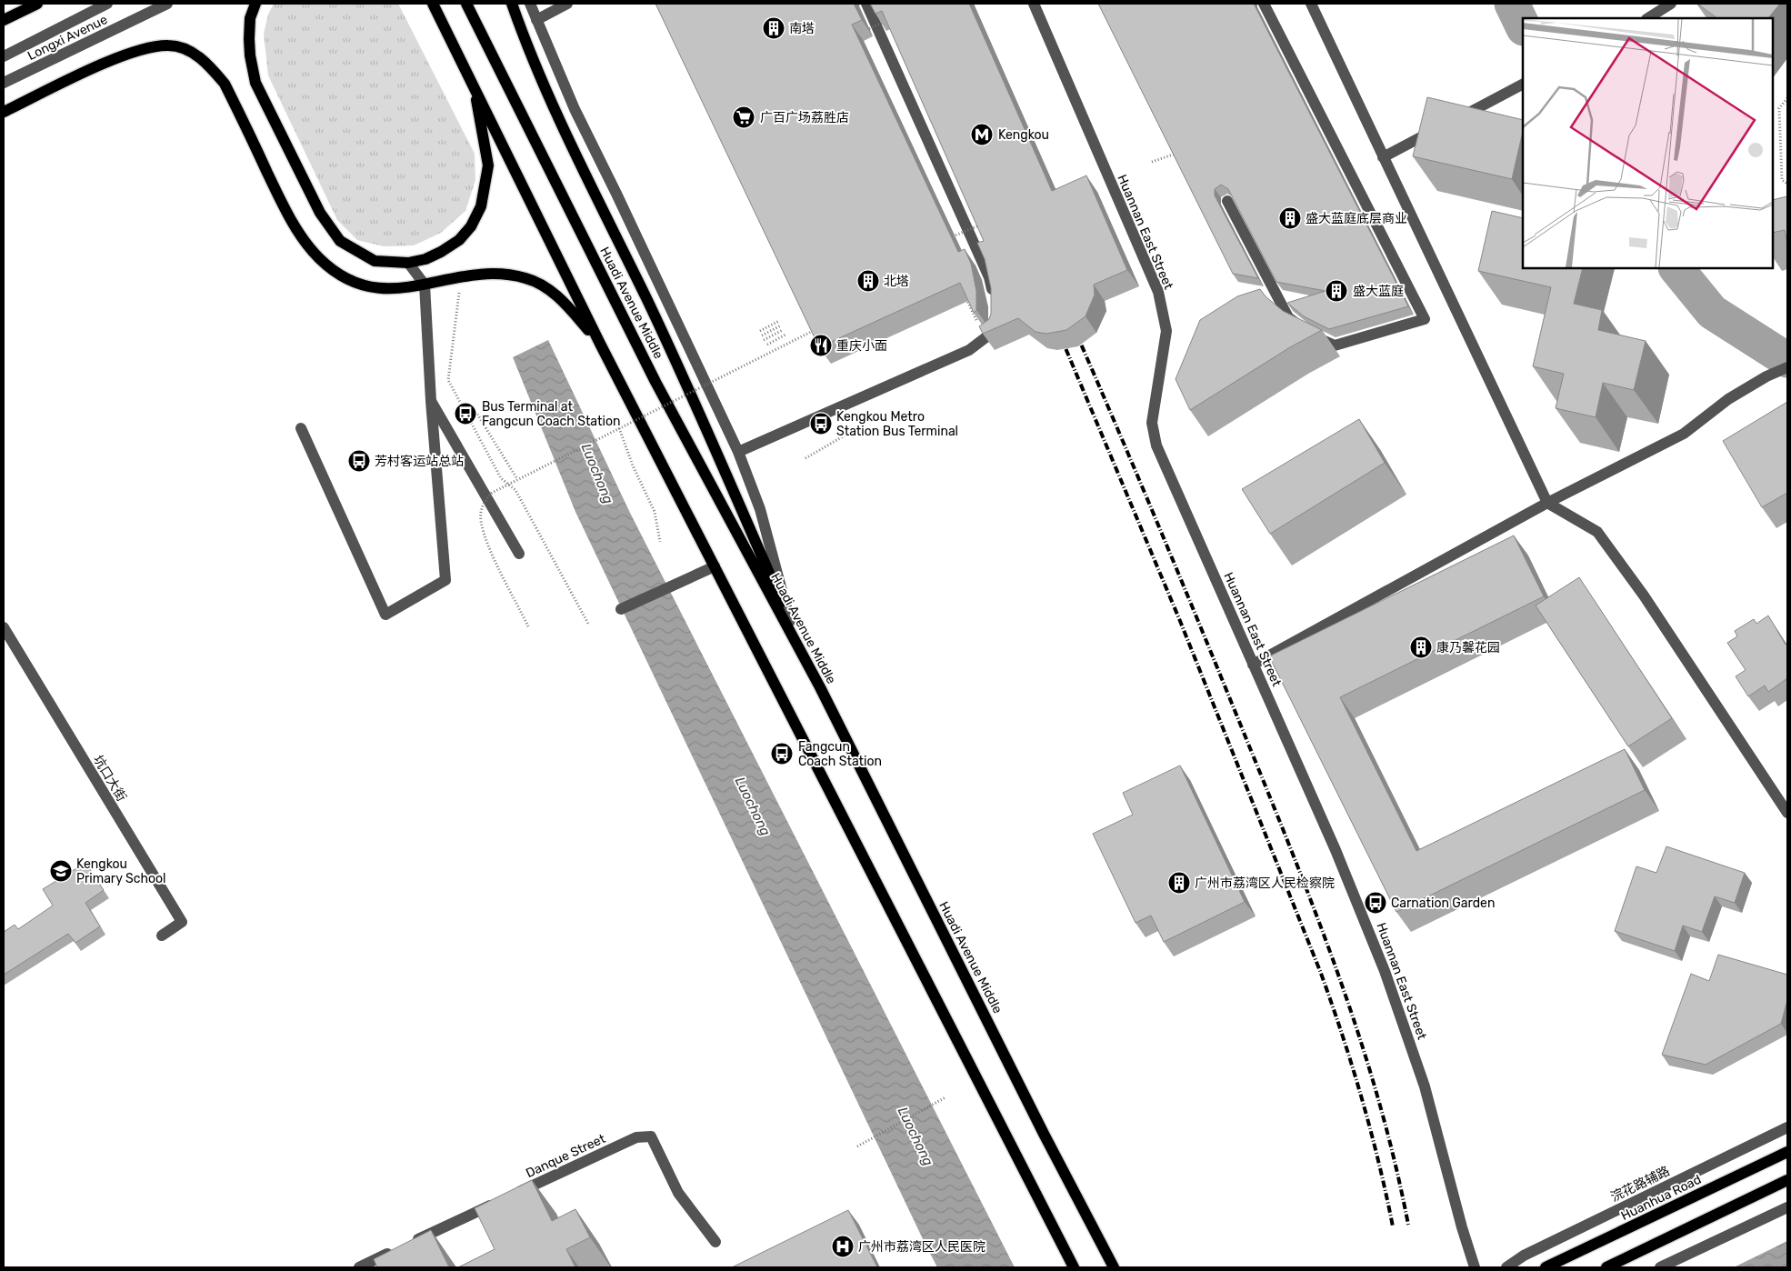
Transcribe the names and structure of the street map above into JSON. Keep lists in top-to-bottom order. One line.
{"streets":{"main road":["Huadi Avenue Middle","Huanhua Road"],"street":["Longxi Avenue","Huannan East Street","坑口大街","Danque Street","浣花路辅路"]},"water":["Luochong"],"places":{"building":["南塔","盛大蓝庭底层商业","北塔","盛大蓝庭","康乃馨花园","广州市荔湾区人民检察院"],"supermarket":["广百广场荔胜店"],"metro station":["Kengkou"],"restaurant":["重庆小面"],"bus stop":["Bus Terminal at Fangcun Coach Station","Kengkou Metro Station Bus Terminal","芳村客运站总站","Fangcun Coach Station","Carnation Garden"],"school or university":["Kengkou Primary School"],"hospital":["广州市荔湾区人民医院"]}}
